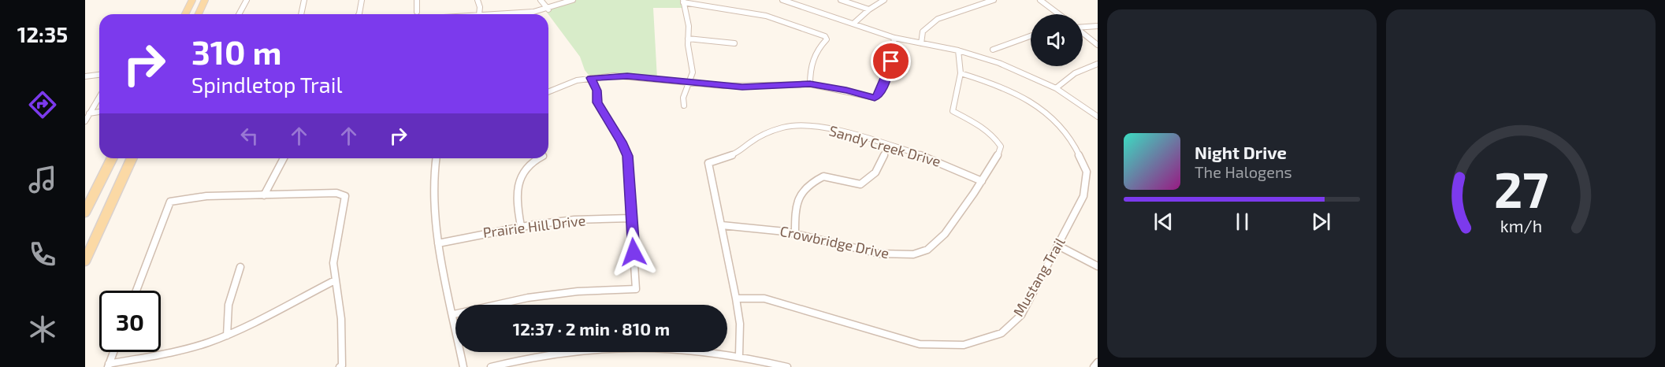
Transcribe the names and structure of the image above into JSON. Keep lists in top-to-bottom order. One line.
{"streets":{"street":["Sandy Creek Drive","Prairie Hill Drive","Crowbridge Drive","Mustang Trail"]},"crossings":[["Sandy Creek Drive","Crowbridge Drive"],["Crowbridge Drive","Mustang Trail"]],"page":{"tabs":"12:35","turn":["310 m","Spindletop Trail"],"song":["Night Drive","The Halogens"],"limit":"30","trip":"12:37 · 2 min · 810 m","gauge":["27","km/h"]}}
